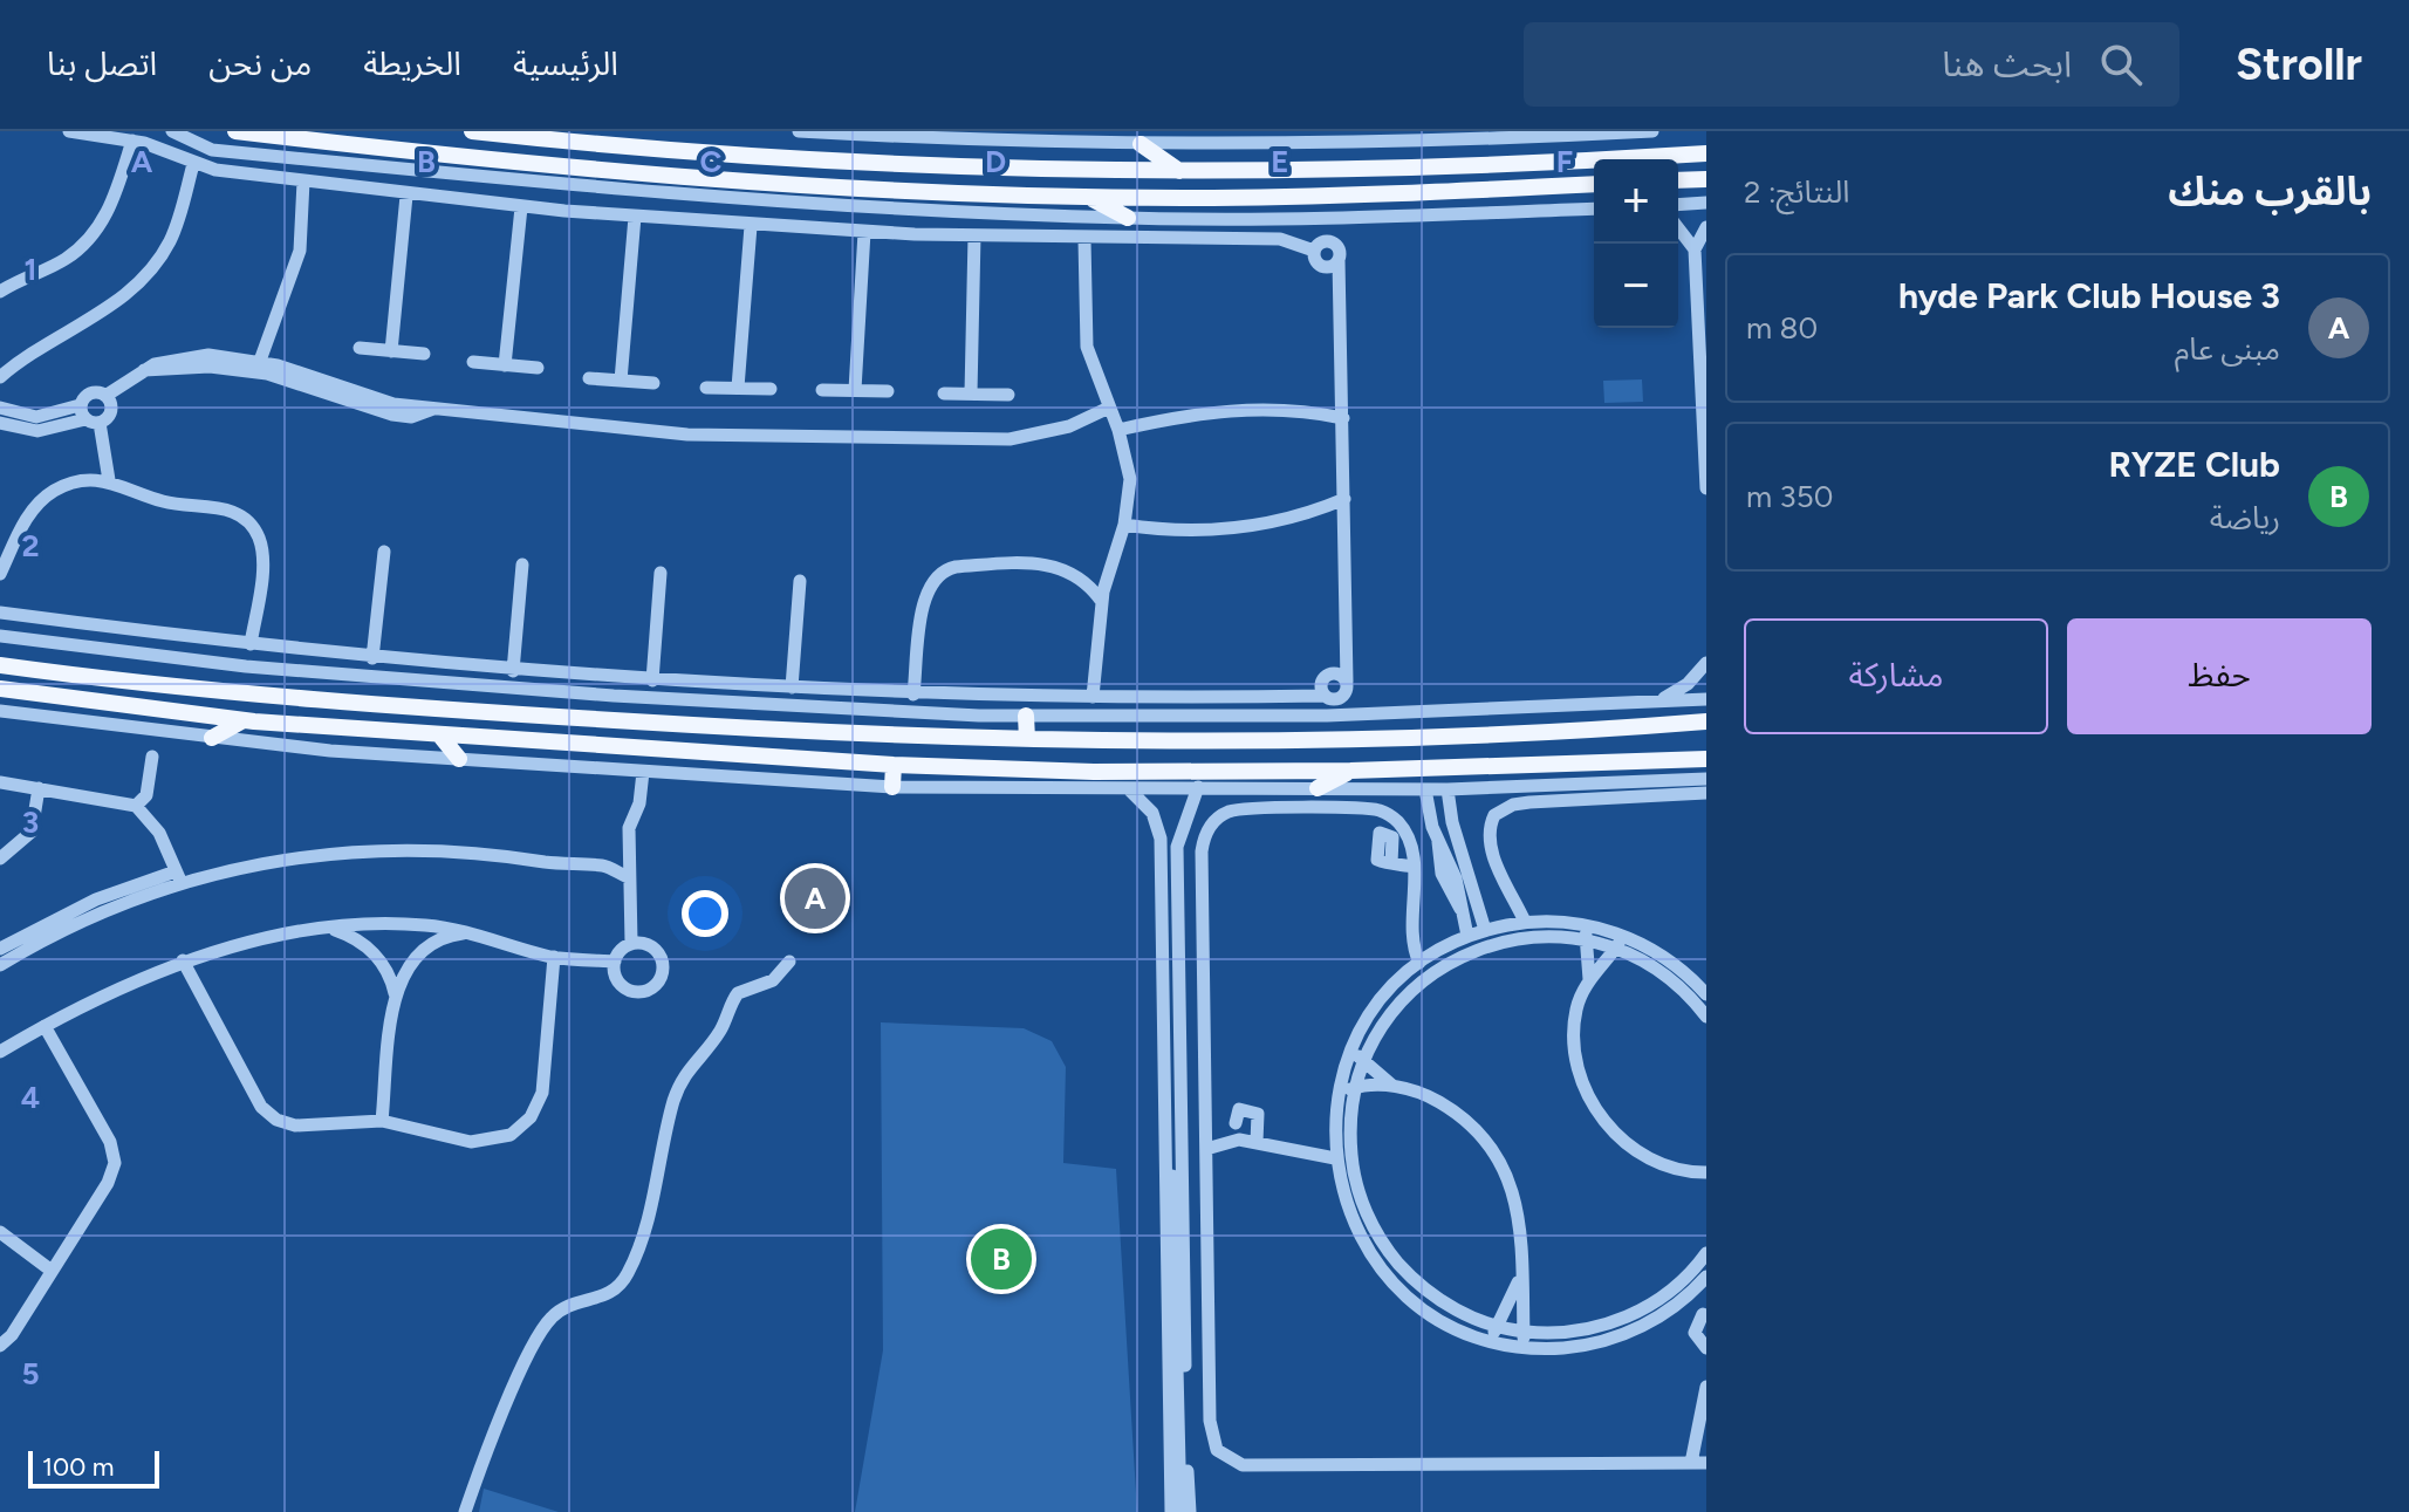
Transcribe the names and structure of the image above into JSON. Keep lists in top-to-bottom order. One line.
{"scale_bar":"100 m","page":{"header":"Strollr","search":"ابحث هنا","nav":["الرئيسية","الخريطة","من نحن","اتصل بنا"],"heading":["بالقرب منك","النتائج: 2"],"map_buttons":["+","−"],"list":[{"mark":"A","name":"hyde Park Club House 3","note":"مبنى عام","value":"80 m"},{"mark":"B","name":"RYZE Club","note":"رياضة","value":"350 m"}],"buttons":["حفظ","مشاركة"],"pins":["A","B"],"scale":"100 m"},"grid":{"columns":["A","B","C","D","E","F"],"rows":["1","2","3","4","5"]}}
